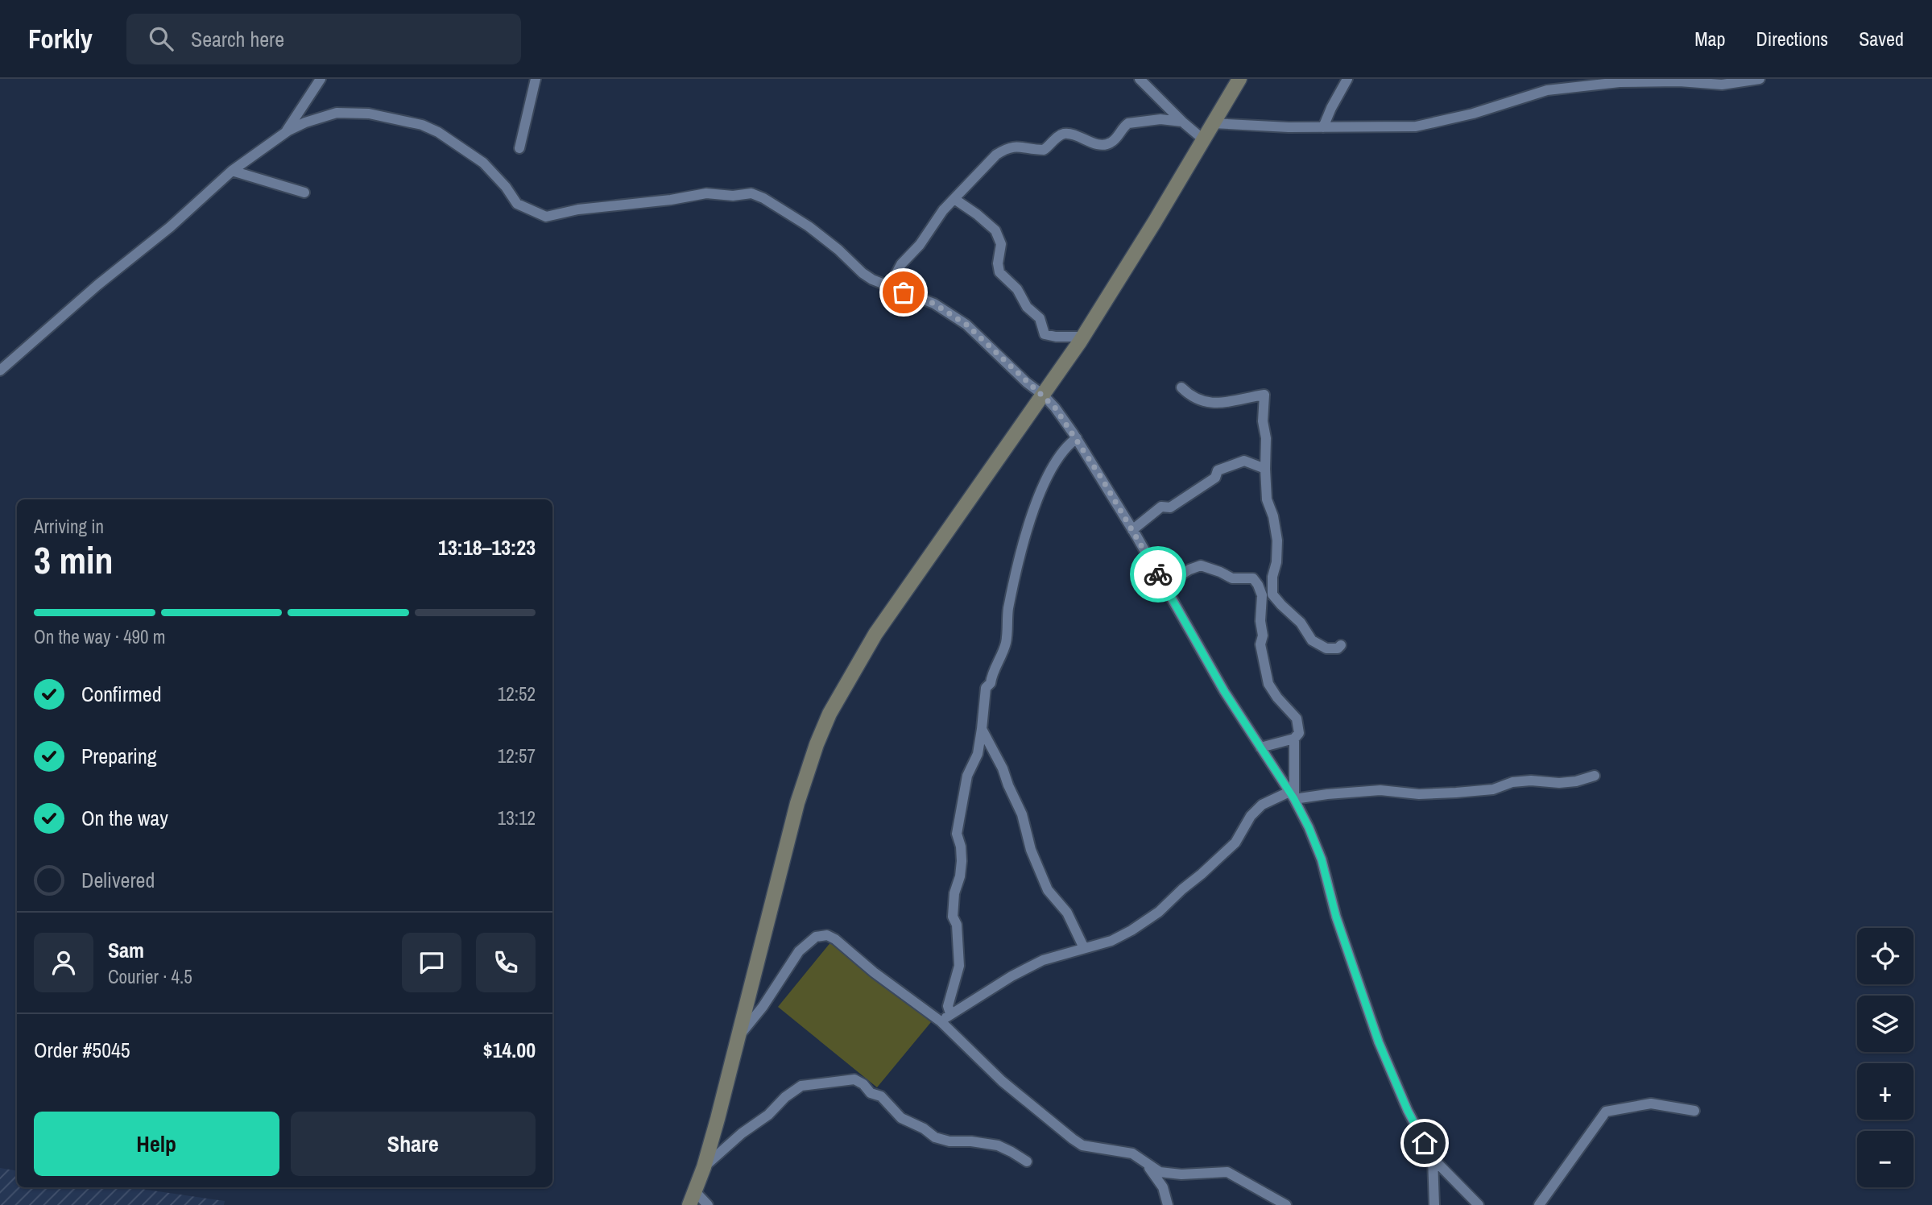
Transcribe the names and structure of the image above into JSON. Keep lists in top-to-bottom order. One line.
{"page":{"header":"Forkly","search":"Search here","nav":["Map","Directions","Saved"],"heading":["3 min","Arriving in","13:18–13:23"],"panel":["Sam","Courier · 4.5","Order #5045","$14.00"],"bar":"On the way · 490 m","list":[["Confirmed","12:52"],["Preparing","12:57"],["On the way","13:12"],"Delivered"],"map_buttons":["+","−"],"buttons":["Help","Share"]}}
